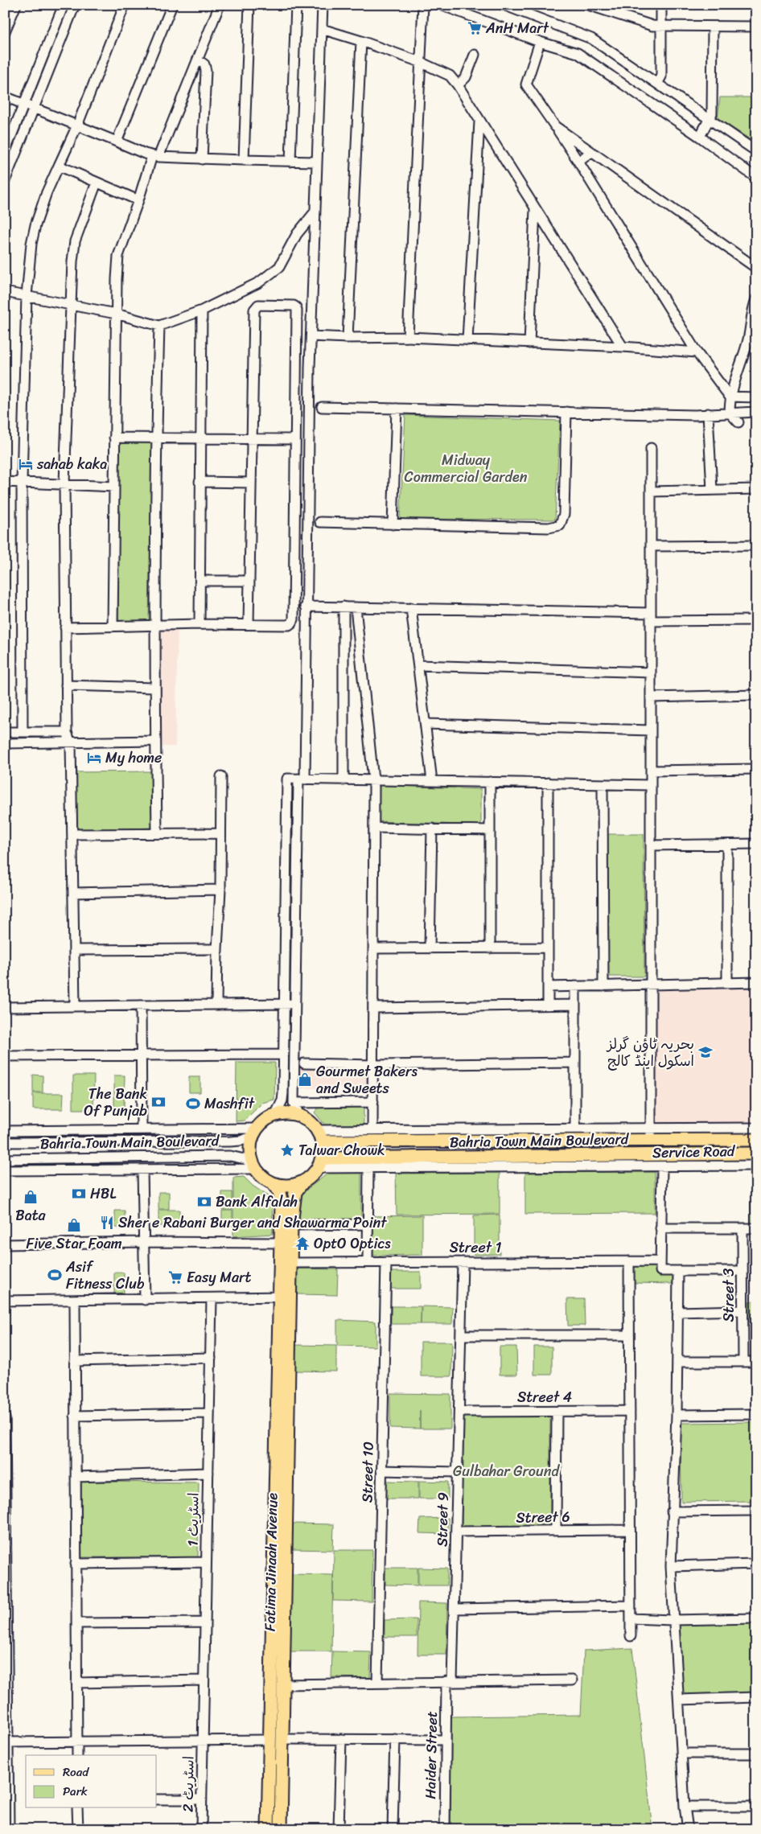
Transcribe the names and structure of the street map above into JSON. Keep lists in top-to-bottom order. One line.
{"streets":{"main road":["Bahria Town Main Boulevard","Fatima Jinaah Avenue"],"street":["Service Road","Street 1","Street 3","Street 4","Street 10","Street 6","اسٹریٹ 1","Street 9","Haider Street","اسٹریٹ 2"]},"crossings":[["Bahria Town Main Boulevard","Service Road"],["Bahria Town Main Boulevard","Fatima Jinaah Avenue"],["Service Road","Fatima Jinaah Avenue"],["Street 1","Street 10"],["Street 1","Street 9"],["Street 1","Fatima Jinaah Avenue"],["Street 4","Street 9"],["Street 6","Street 9"],["اسٹریٹ 1","اسٹریٹ 2"],["Street 9","Haider Street"]],"parks":["Midway Commercial Garden","Gulbahar Ground"],"places":{"supermarket":["AnH Mart","Easy Mart"],"hotel":["sahab kaka","My home"],"school or university":["بحریہ ٹاؤن گرلز اسکول اینڈ کالج"],"shop":["Gourmet Bakers and Sweets","Bata","Five Star Foam"],"bank":["The Bank Of Punjab","HBL","Bank Alfalah"],"sports":["Mashfit","Asif Fitness Club"],"place":["Talwar Chowk"],"restaurant":["Sher e Rabani Burger and Shawarma Point"],"temple":["OptO Optics"]},"legend":["Road","Park"]}
